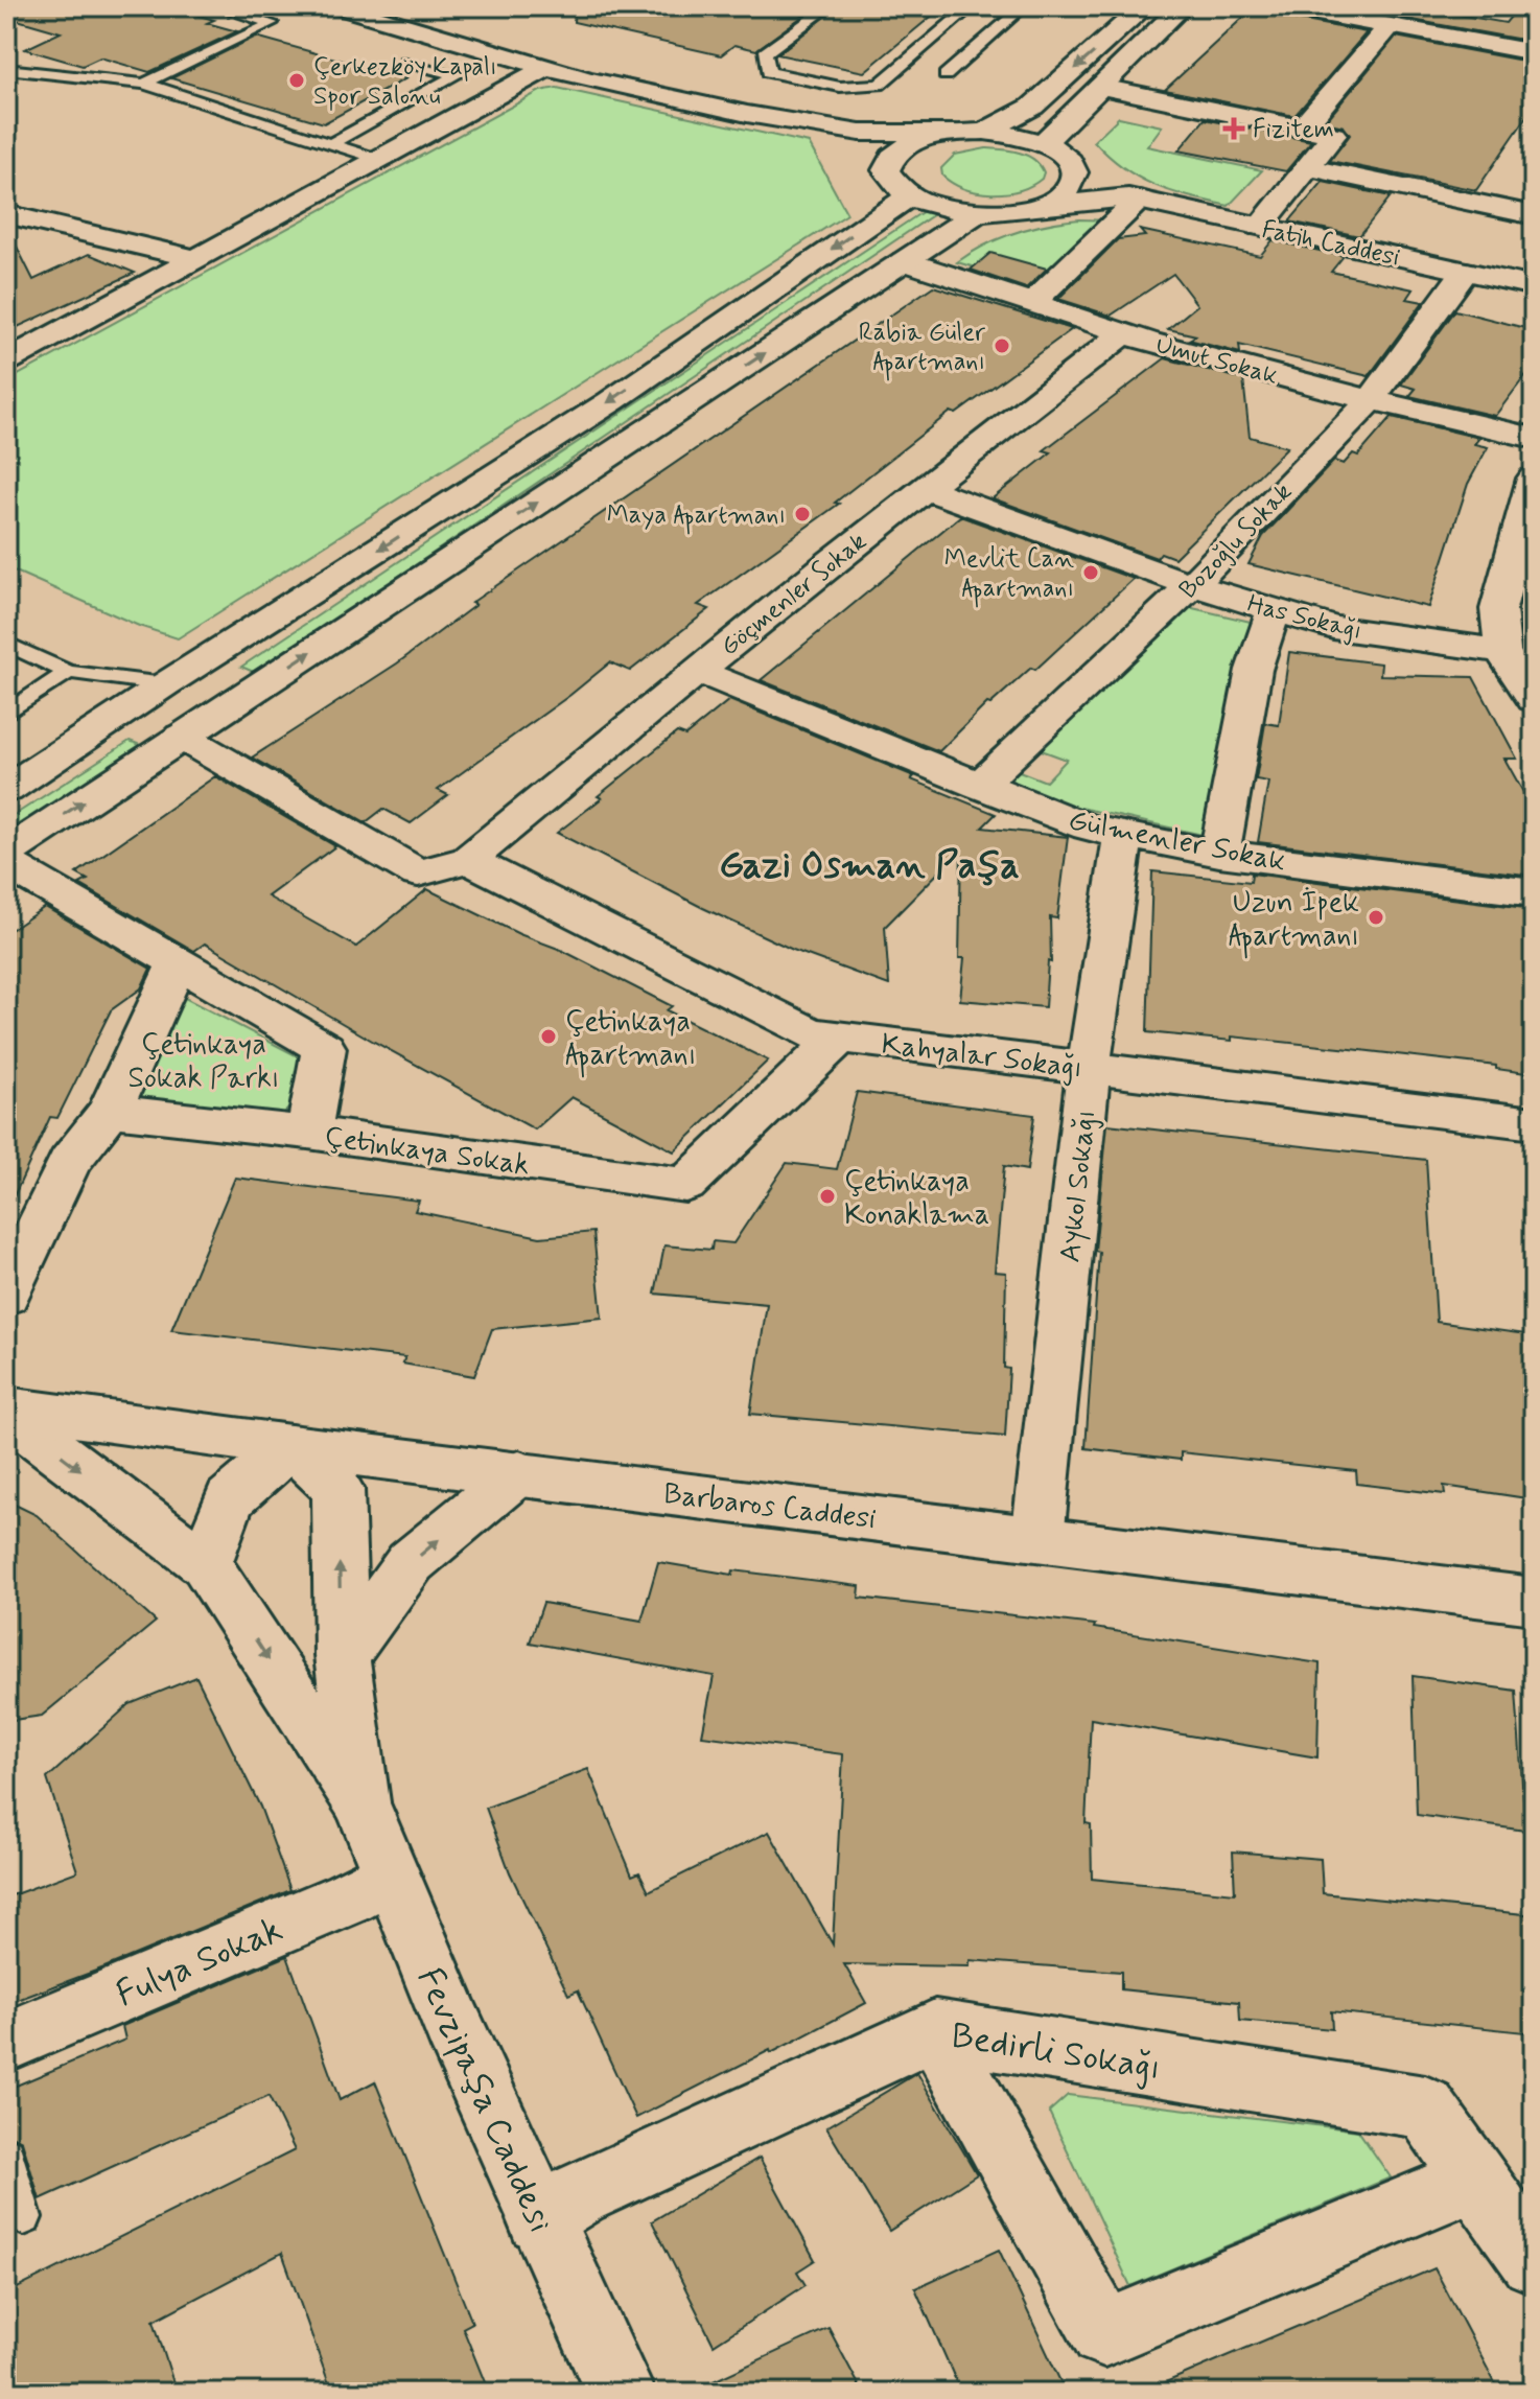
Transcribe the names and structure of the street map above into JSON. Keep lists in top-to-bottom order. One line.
{"streets":{"street":["Fatih Caddesi","Umut Sokak","Bozoğlu Sokak","Göçmenler Sokak","Has Sokağı","Gülmenler Sokak","Kahyalar Sokağı","Çetinkaya Sokak","Aykol Sokağı","Barbaros Caddesi","Fulya Sokak","Bedirli Sokağı","Fevzipaşa Caddesi"]},"crossings":[["Fatih Caddesi","Bozoğlu Sokak"],["Umut Sokak","Bozoğlu Sokak"],["Umut Sokak","Göçmenler Sokak"],["Bozoğlu Sokak","Has Sokağı"],["Bozoğlu Sokak","Gülmenler Sokak"],["Göçmenler Sokak","Has Sokağı"],["Göçmenler Sokak","Gülmenler Sokak"],["Göçmenler Sokak","Kahyalar Sokağı"],["Gülmenler Sokak","Aykol Sokağı"],["Kahyalar Sokağı","Çetinkaya Sokak"],["Kahyalar Sokağı","Aykol Sokağı"],["Aykol Sokağı","Barbaros Caddesi"],["Fulya Sokak","Fevzipaşa Caddesi"],["Bedirli Sokağı","Fevzipaşa Caddesi"]],"districts":["Gazi Osman Paşa"],"parks":["Çetinkaya Sokak Parkı"],"places":{"other":["Çerkezköy Kapalı Spor Salonu","Rabia Güler Apartmanı","Maya Apartmanı","Mevlit Can Apartmanı","Uzun İpek Apartmanı","Çetinkaya Apartmanı","Çetinkaya Konaklama"],"health":["Fizitem"]}}
